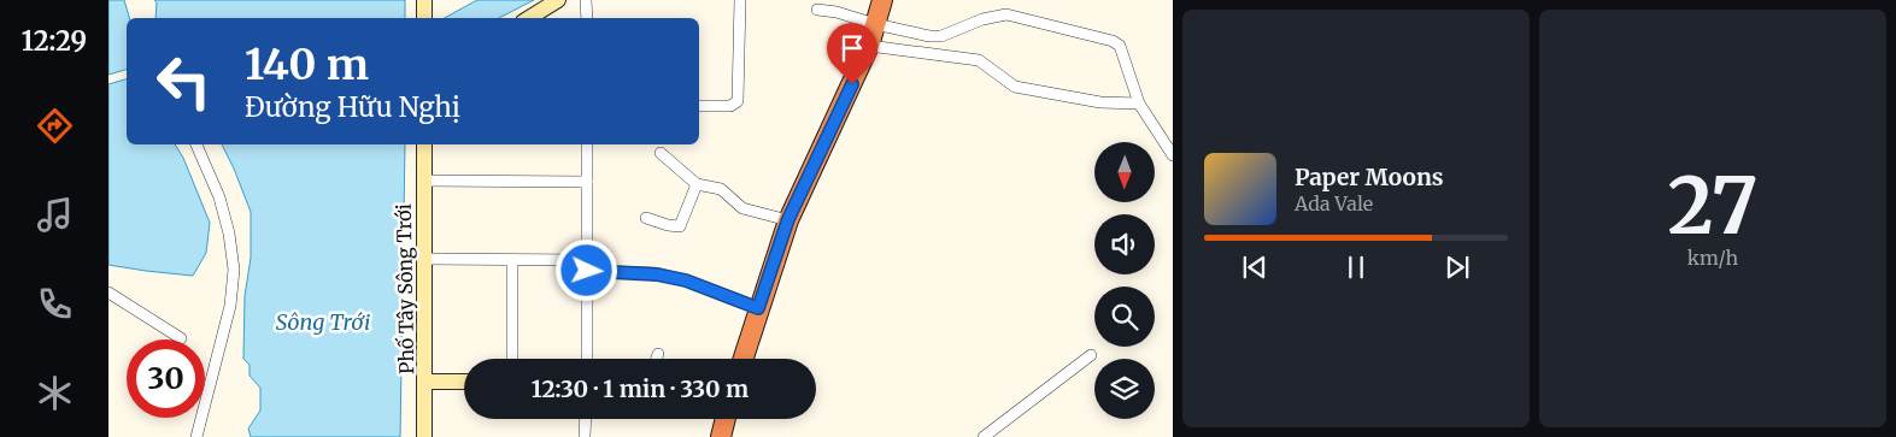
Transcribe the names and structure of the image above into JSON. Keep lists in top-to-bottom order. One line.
{"streets":{"street":["Phố Tây Sông Trới"]},"water":["Sông Trới"],"north":"bottom","page":{"tabs":"12:29","tile":["27","km/h"],"turn":["140 m","Đường Hữu Nghị"],"song":["Paper Moons","Ada Vale"],"limit":"30","trip":"12:30 · 1 min · 330 m"}}
